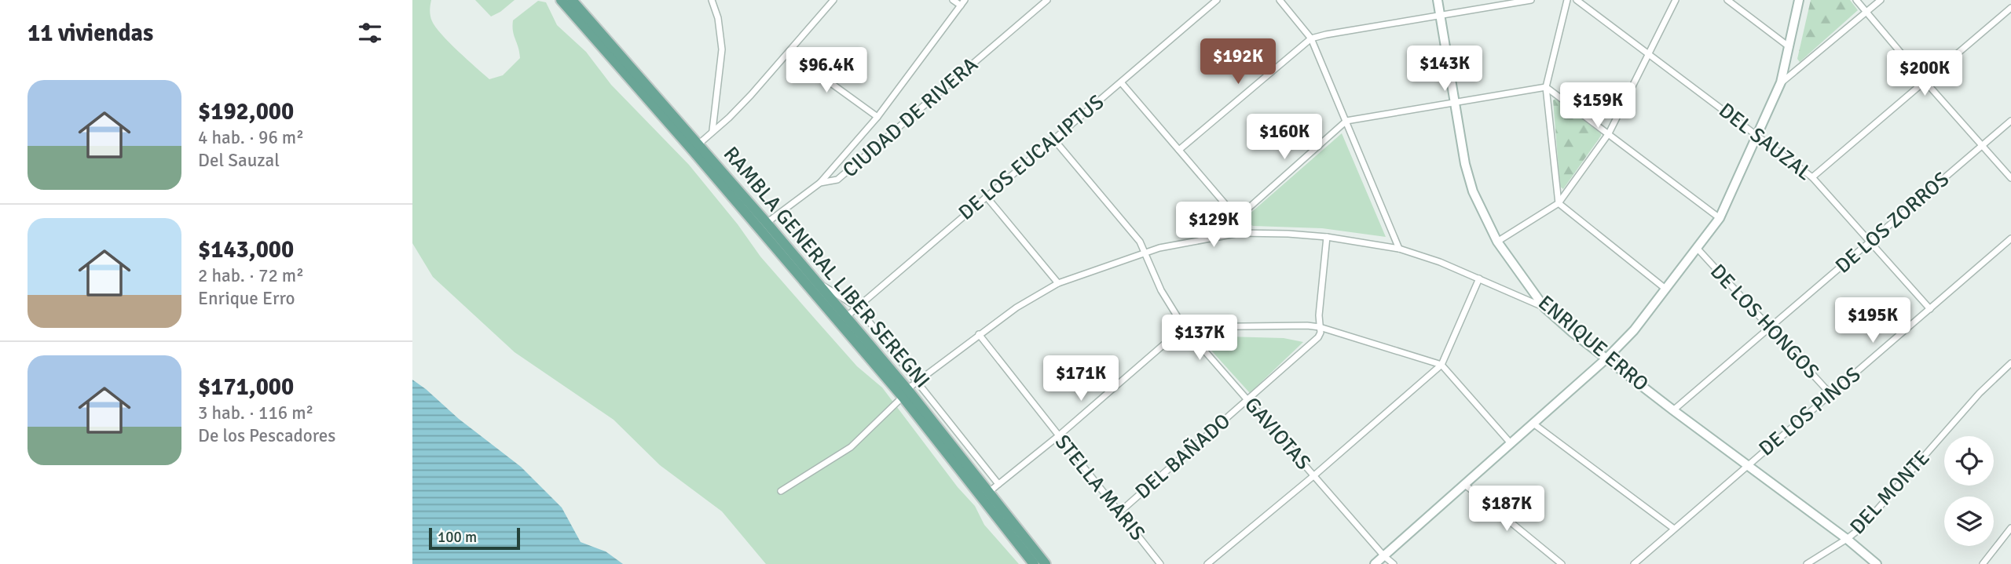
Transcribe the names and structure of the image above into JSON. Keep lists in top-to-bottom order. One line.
{"streets":{"main road":["RAMBLA GENERAL LIBER SEREGNI"],"street":["CIUDAD DE RIVERA","DEL SAUZAL","DE LOS EUCALIPTUS","DE LOS ZORROS","DE LOS HONGOS","ENRIQUE ERRO","DE LOS PINOS","GAVIOTAS","DEL BAÑADO","STELLA MARIS","DEL MONTE"]},"crossings":[["CIUDAD DE RIVERA","RAMBLA GENERAL LIBER SEREGNI"],["DEL SAUZAL","DE LOS ZORROS"],["DEL SAUZAL","DE LOS PINOS"],["DE LOS EUCALIPTUS","RAMBLA GENERAL LIBER SEREGNI"],["DE LOS EUCALIPTUS","GAVIOTAS"],["DE LOS ZORROS","DE LOS HONGOS"],["DE LOS ZORROS","ENRIQUE ERRO"],["DE LOS HONGOS","DE LOS PINOS"],["ENRIQUE ERRO","DE LOS PINOS"],["ENRIQUE ERRO","DEL MONTE"],["GAVIOTAS","DEL BAÑADO"],["DEL BAÑADO","STELLA MARIS"]],"scale_bar":"100 m","page":{"heading":"11 viviendas","price":["$192K","$143K","$96.4K","$200K","$159K","$160K","$129K","$195K","$137K","$171K","$187K"],"list":[{"name":"$192,000","note":"4 hab. · 96 m² · Del Sauzal"},{"name":"$143,000","note":"2 hab. · 72 m² · Enrique Erro"},{"name":"$171,000","note":"3 hab. · 116 m² · De los Pescadores"}],"scale":"100 m"}}
